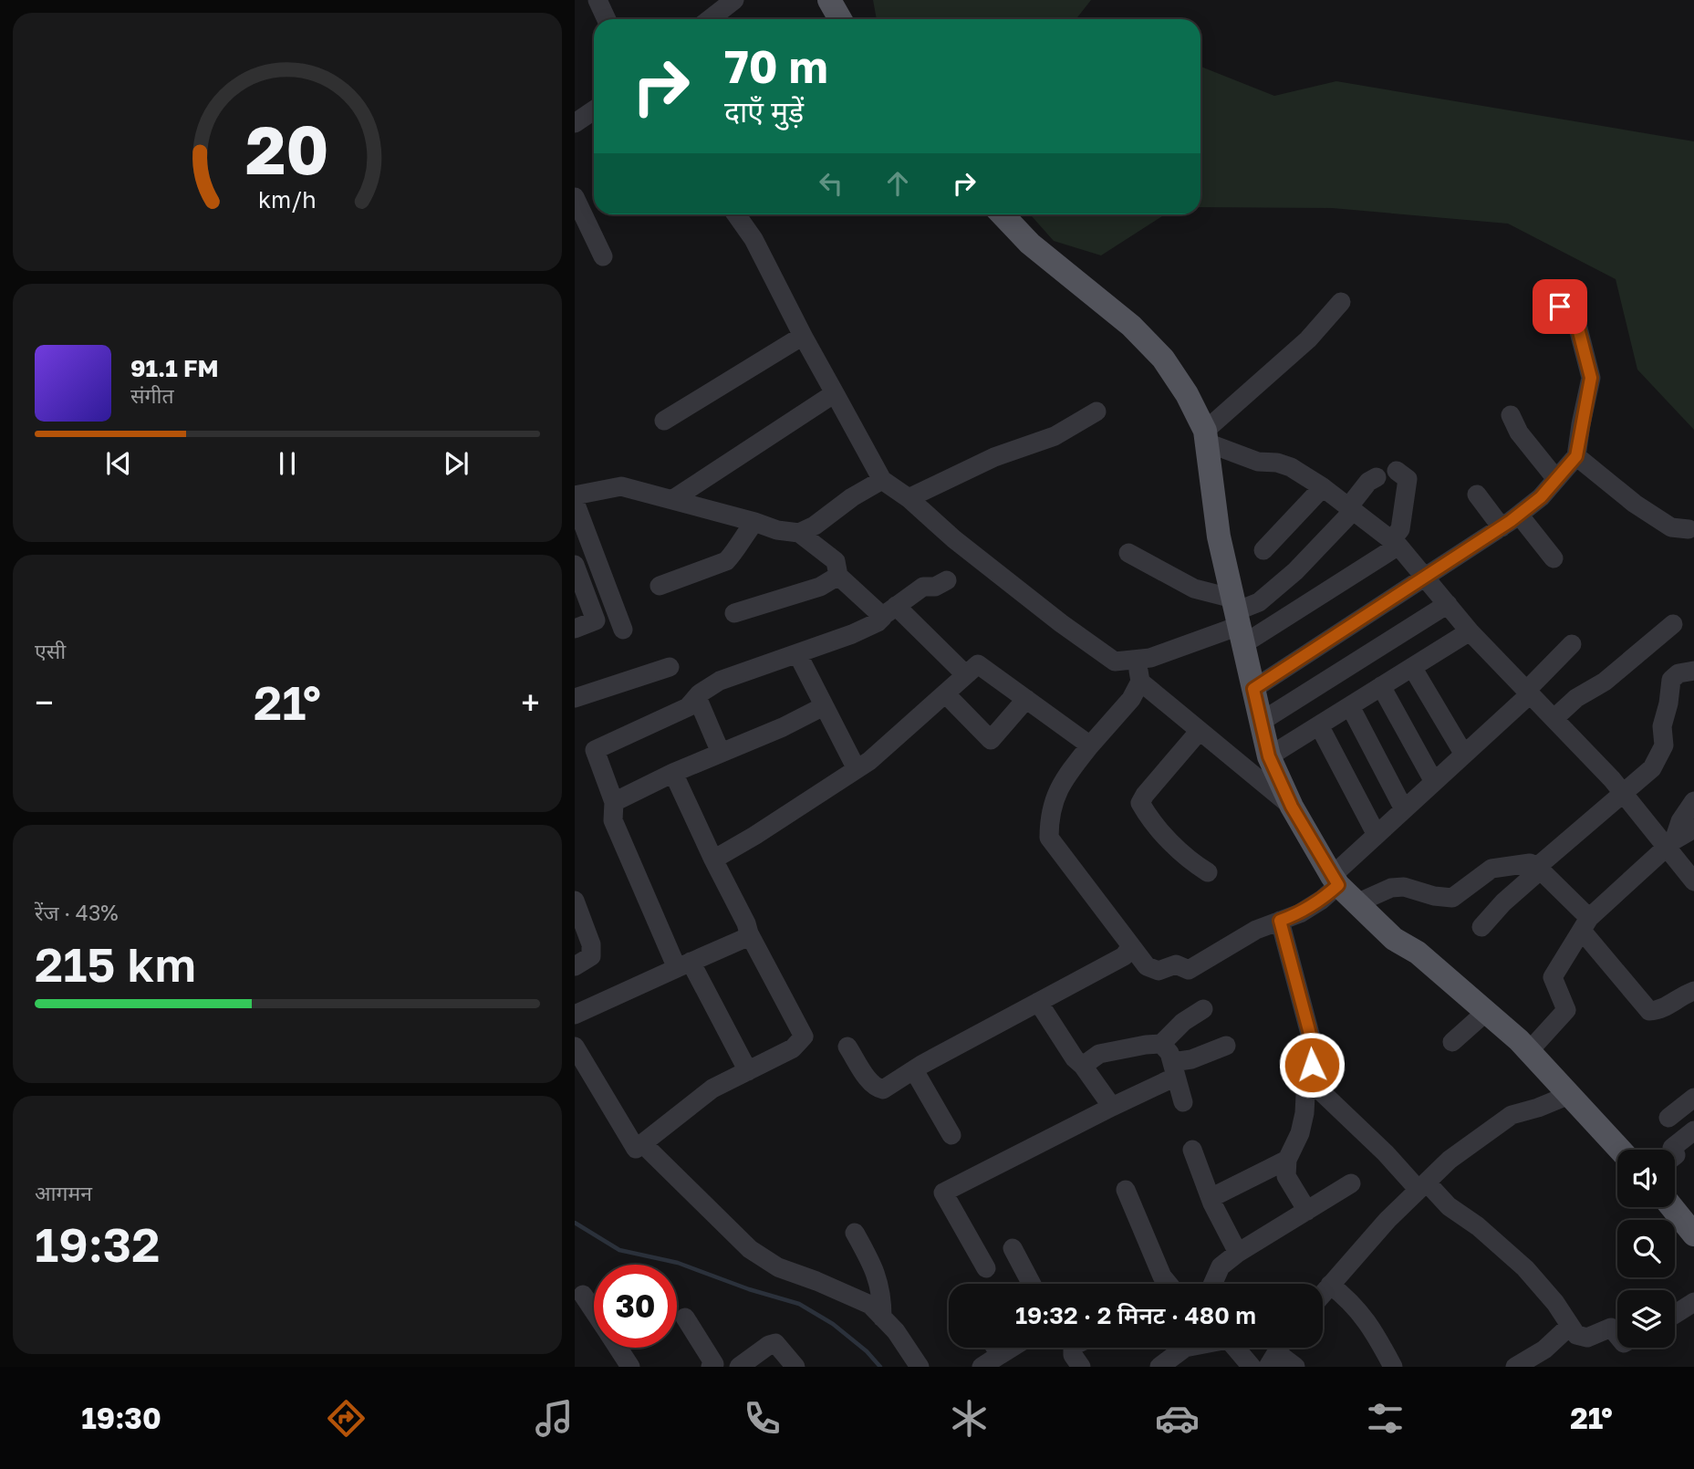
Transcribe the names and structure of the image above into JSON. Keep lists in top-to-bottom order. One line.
{"page":{"turn":["70 m","दाएँ मुड़ें"],"song":["91.1 FM","संगीत"],"tile":["एसी",["रेंज · 43%","215 km"],["आगमन","19:32"]],"heat":["−","21°","+"],"limit":"30","trip":"19:32 · 2 मिनट · 480 m","tabs":["19:30","21°"],"gauge":["20","km/h"]}}
